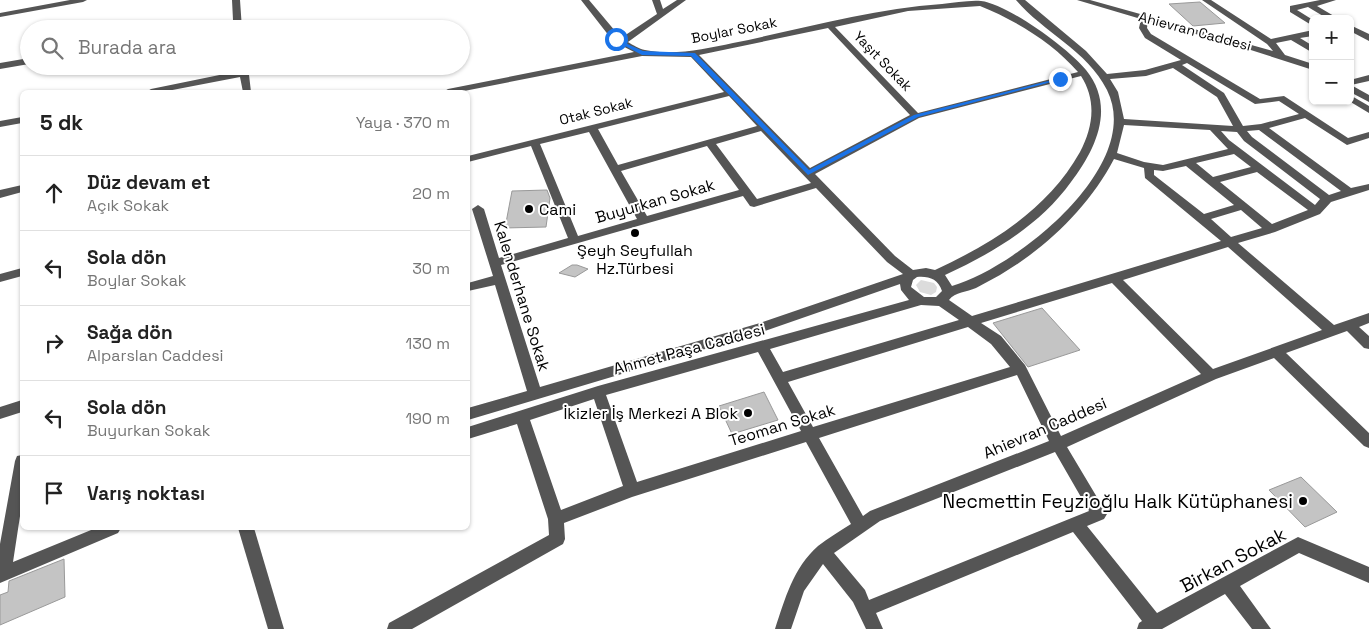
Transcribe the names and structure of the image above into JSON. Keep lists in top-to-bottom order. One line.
{"streets":{"street":["Boylar Sokak","Ahievran Caddesi","Yaşıt Sokak","Otak Sokak","Buyurkan Sokak","Kalenderhane Sokak","Ahmet Paşa Caddesi","Teoman Sokak","Birkan Sokak"]},"crossings":[["Boylar Sokak","Yaşıt Sokak"],["Buyurkan Sokak","Kalenderhane Sokak"],["Kalenderhane Sokak","Ahmet Paşa Caddesi"]],"places":["Cami","Şeyh Seyfullah Hz.Türbesi","İkizler İş Merkezi A Blok","Necmettin Feyzioğlu Halk Kütüphanesi"],"page":{"map_buttons":["+","−"],"search":"Burada ara","heading":["5 dk","Yaya · 370 m"],"list":[["Düz devam et","Açık Sokak","20 m"],["Sola dön","Boylar Sokak","30 m"],["Sağa dön","Alparslan Caddesi","130 m"],["Sola dön","Buyurkan Sokak","190 m"],"Varış noktası"]}}
